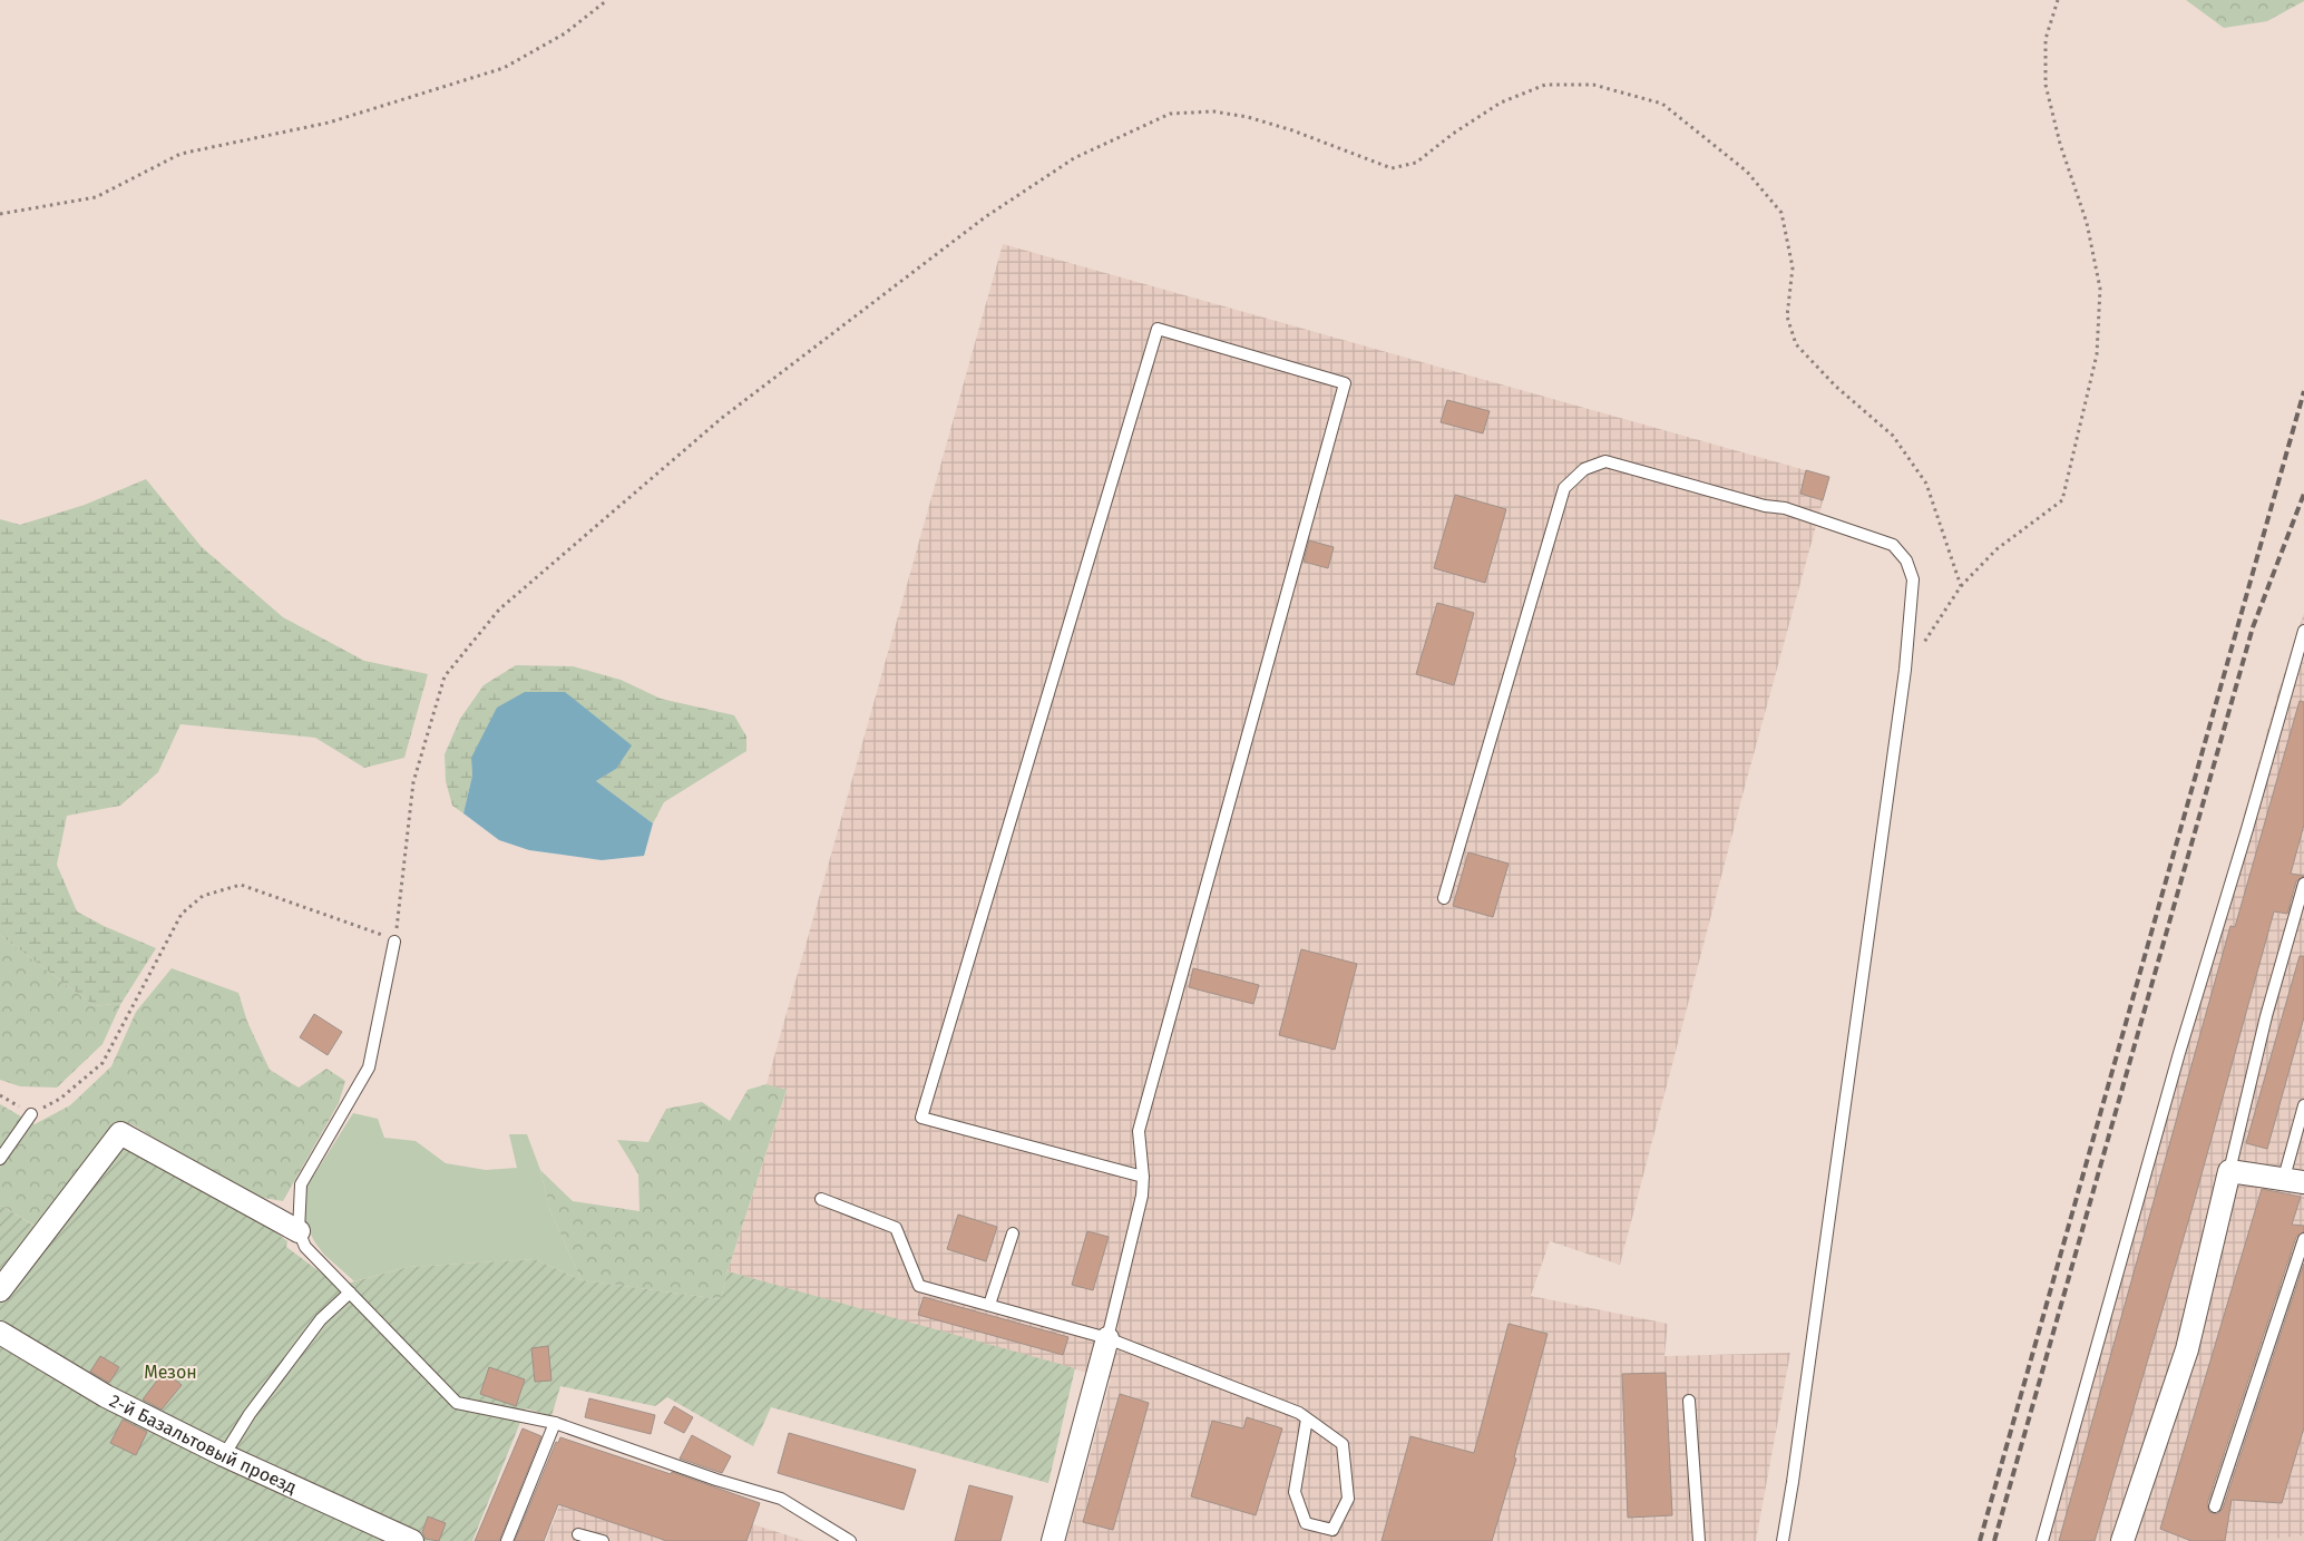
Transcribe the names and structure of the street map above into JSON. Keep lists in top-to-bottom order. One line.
{"streets":{"street":["2-й Базальтовый проезд"]},"parks":["Мезон"]}
